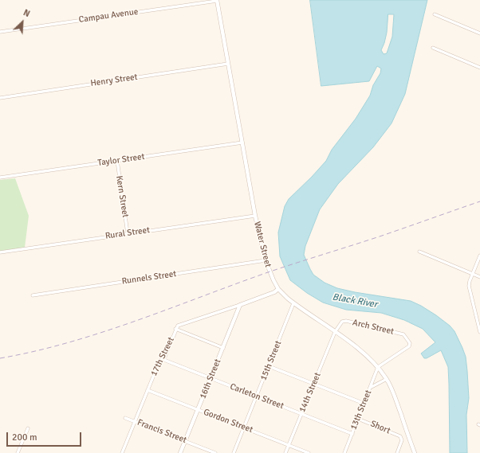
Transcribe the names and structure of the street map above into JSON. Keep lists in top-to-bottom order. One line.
{"streets":{"street":["Campau Avenue","Henry Street","Taylor Street","Kern Street","Rural Street","Water Street","Runnels Street","Arch Street","17th Street","15th Street","16th Street","14th Street","Carleton Street","13th Street","Gordon Street","Short","Francis Street"]},"crossings":[["Campau Avenue","Water Street"],["Henry Street","Water Street"],["Taylor Street","Kern Street"],["Taylor Street","Water Street"],["Kern Street","Rural Street"],["Rural Street","Water Street"],["Water Street","Runnels Street"],["Water Street","Arch Street"],["Water Street","17th Street"],["Water Street","15th Street"],["Water Street","14th Street"],["Water Street","13th Street"],["Arch Street","14th Street"],["Arch Street","13th Street"],["17th Street","16th Street"],["17th Street","Carleton Street"],["17th Street","Gordon Street"],["17th Street","Francis Street"],["15th Street","Carleton Street"],["15th Street","Gordon Street"],["16th Street","Carleton Street"],["16th Street","Gordon Street"],["16th Street","Francis Street"],["14th Street","Carleton Street"],["14th Street","Gordon Street"],["Carleton Street","13th Street"],["13th Street","Short"]],"water":["Black River"],"scale_bar":"200 m","north":"top right"}
